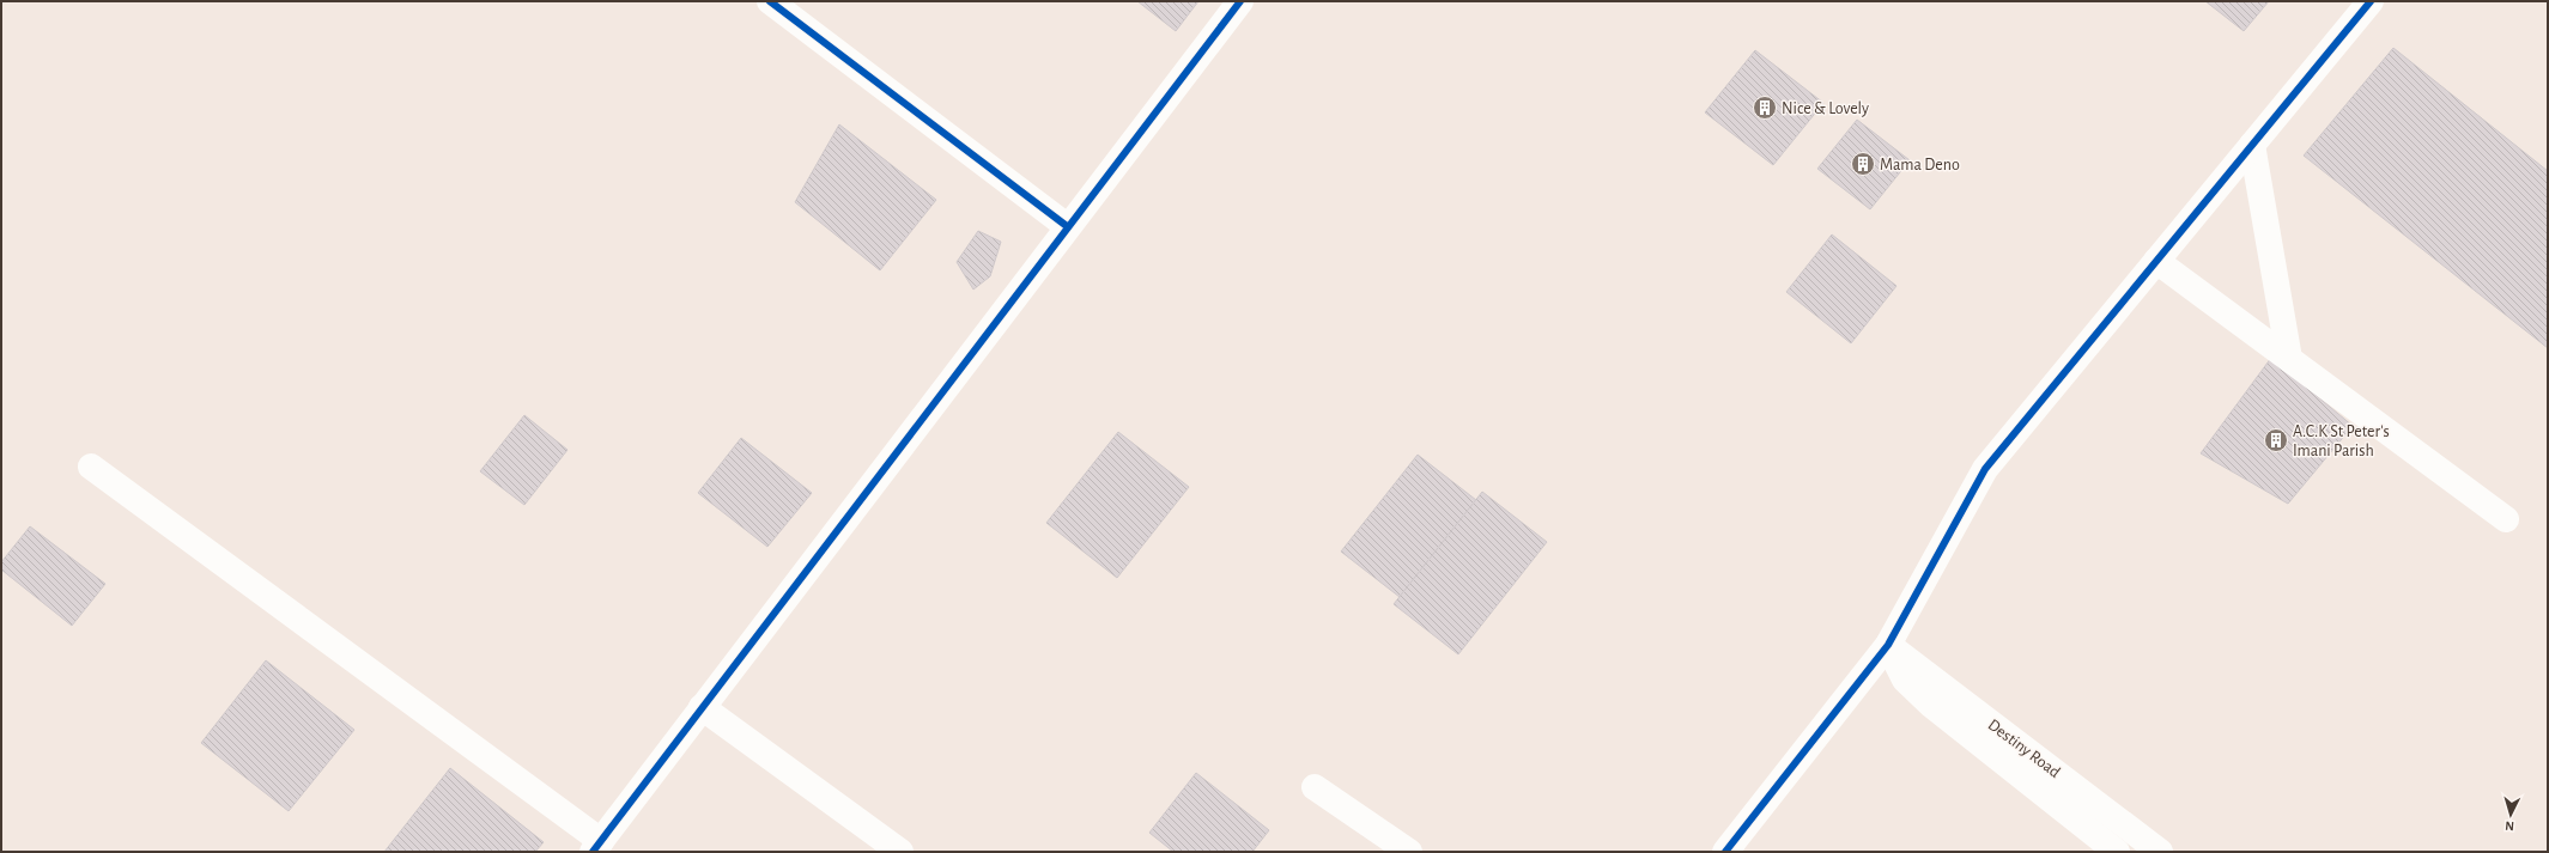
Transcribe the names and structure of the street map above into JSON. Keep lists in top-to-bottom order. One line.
{"streets":{"street":["Destiny Road"]},"places":{"building":["Nice & Lovely","Mama Deno","A.C.K St Peter's Imani Parish"]},"north":"bottom"}
